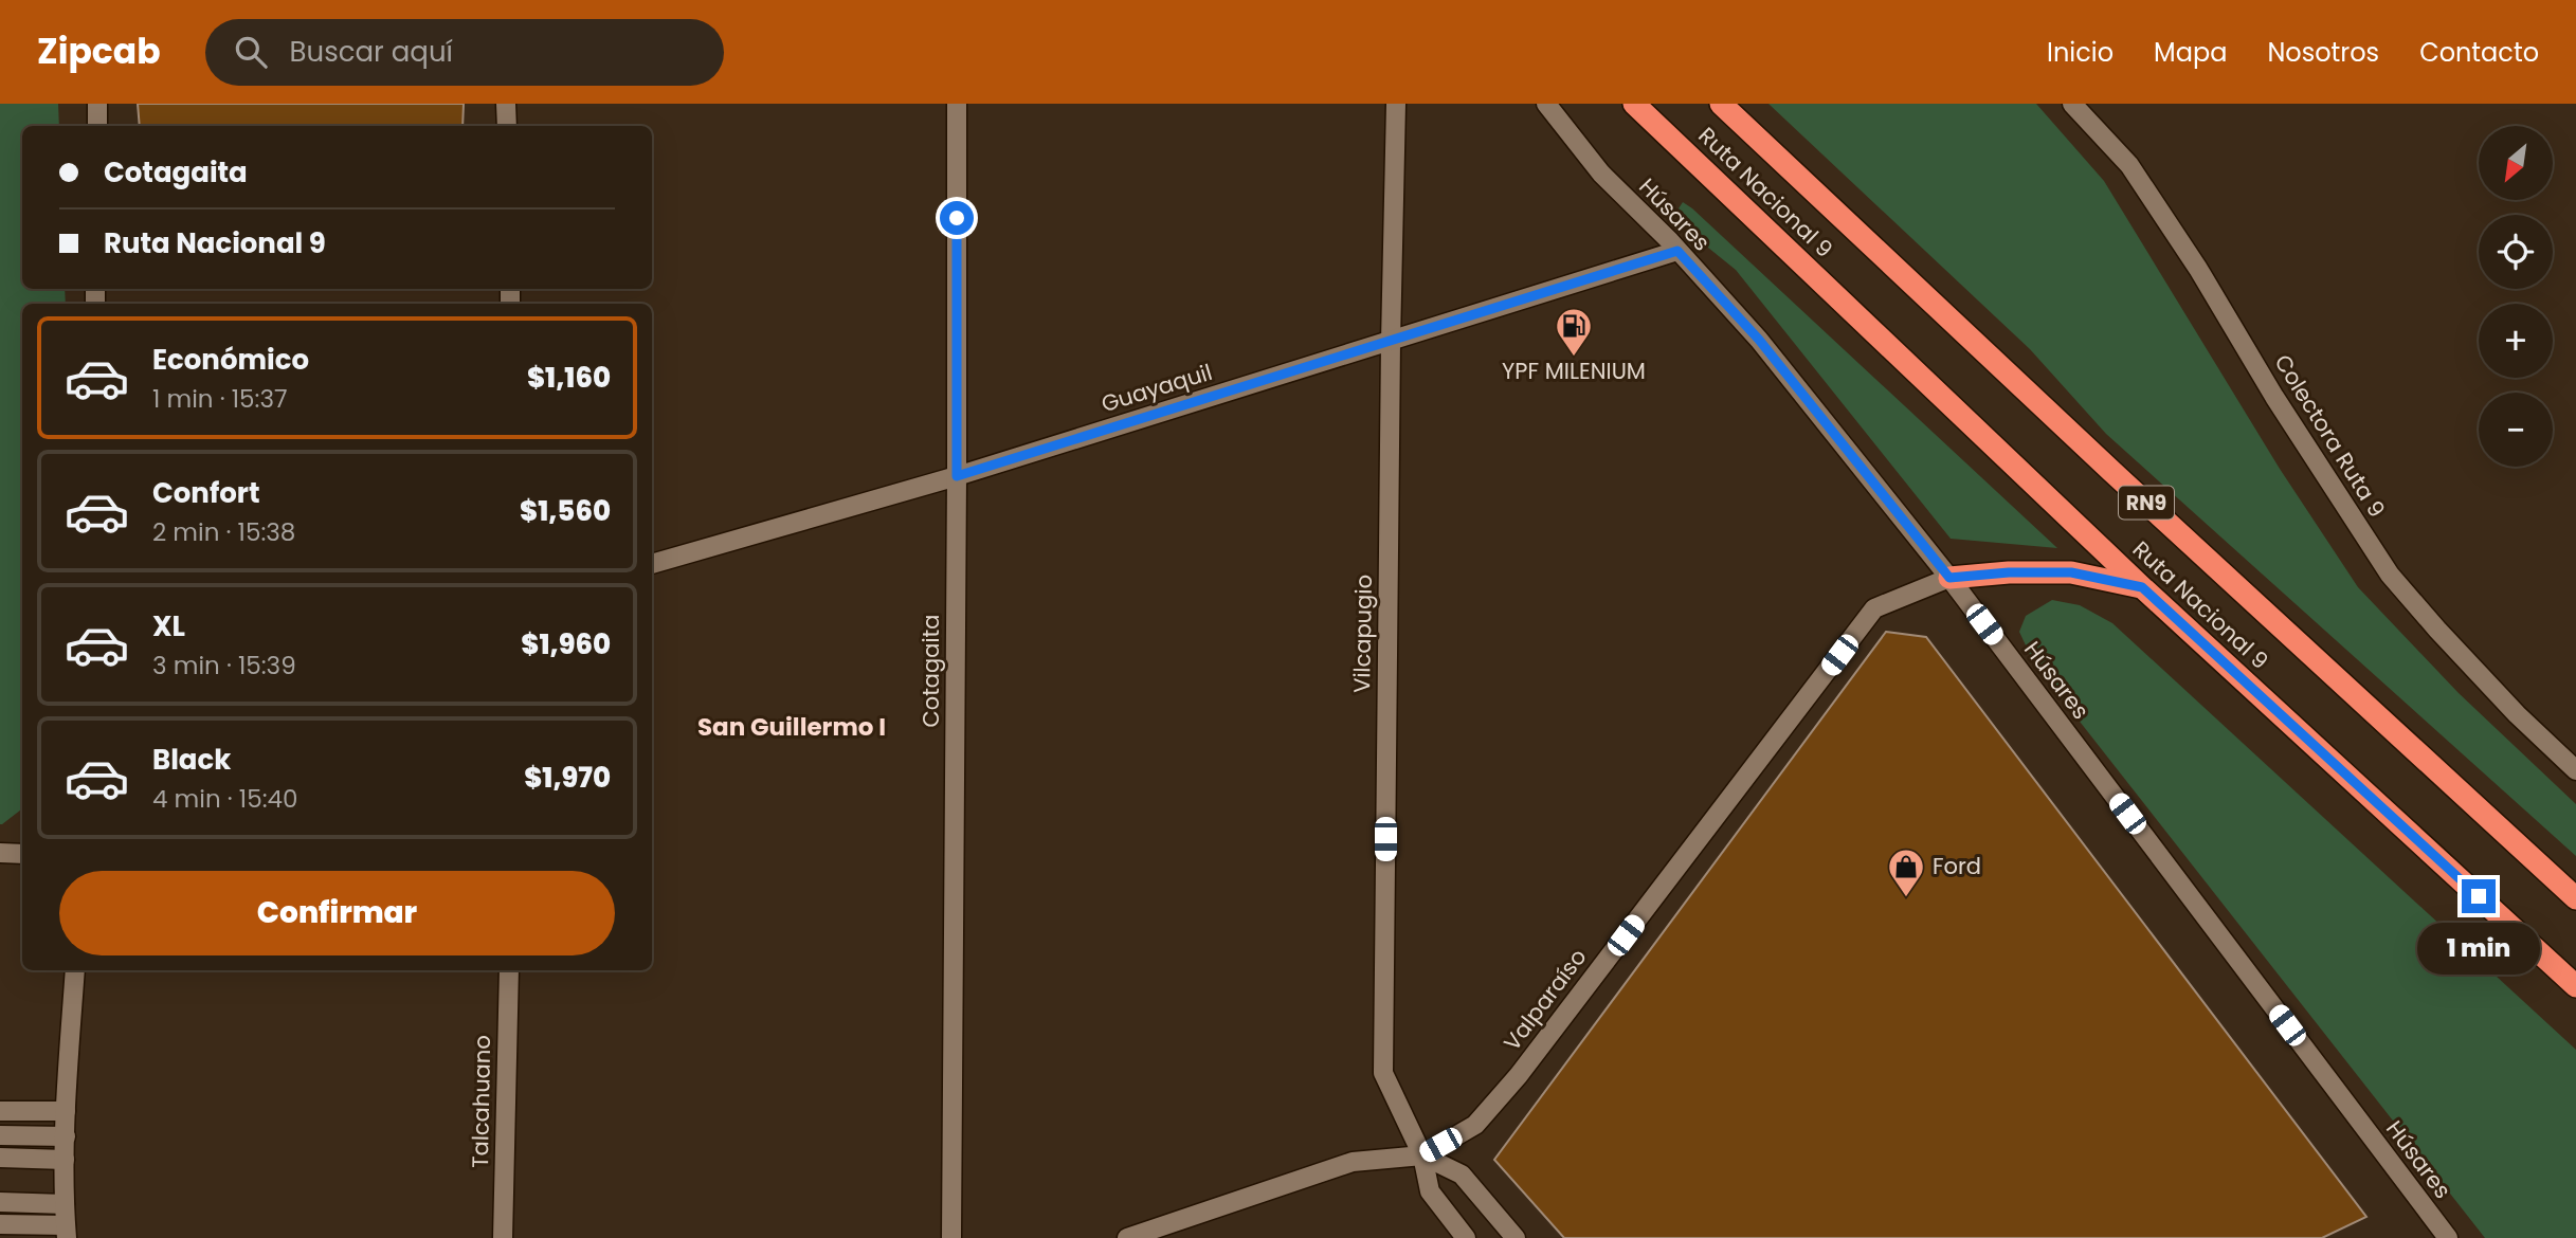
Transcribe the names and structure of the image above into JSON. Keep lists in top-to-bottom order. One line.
{"streets":{"highway":["Ruta Nacional 9","RN9"],"street":["Húsares","Guayaquil","Colectora Ruta 9","Vilcapugio","Cotagaita","Valparaíso","Talcahuano"]},"crossings":[["Húsares","Guayaquil"],["Húsares","Valparaíso"],["Guayaquil","Vilcapugio"],["Guayaquil","Cotagaita"],["Vilcapugio","Valparaíso"]],"districts":["San Guillermo I"],"places":{"fuel station":["YPF MILENIUM"],"shop":["Ford"]},"north":"bottom left","page":{"header":"Zipcab","search":"Buscar aquí","nav":["Inicio","Mapa","Nosotros","Contacto"],"map_buttons":["+","−"],"banner":["Cotagaita","Ruta Nacional 9"],"list":[{"name":"Económico","note":"1 min · 15:37","value":"$1,160"},{"name":"Confort","note":"2 min · 15:38","value":"$1,560"},{"name":"XL","note":"3 min · 15:39","value":"$1,960"},{"name":"Black","note":"4 min · 15:40","value":"$1,970"}],"buttons":"Confirmar","bubble":"1 min"}}
